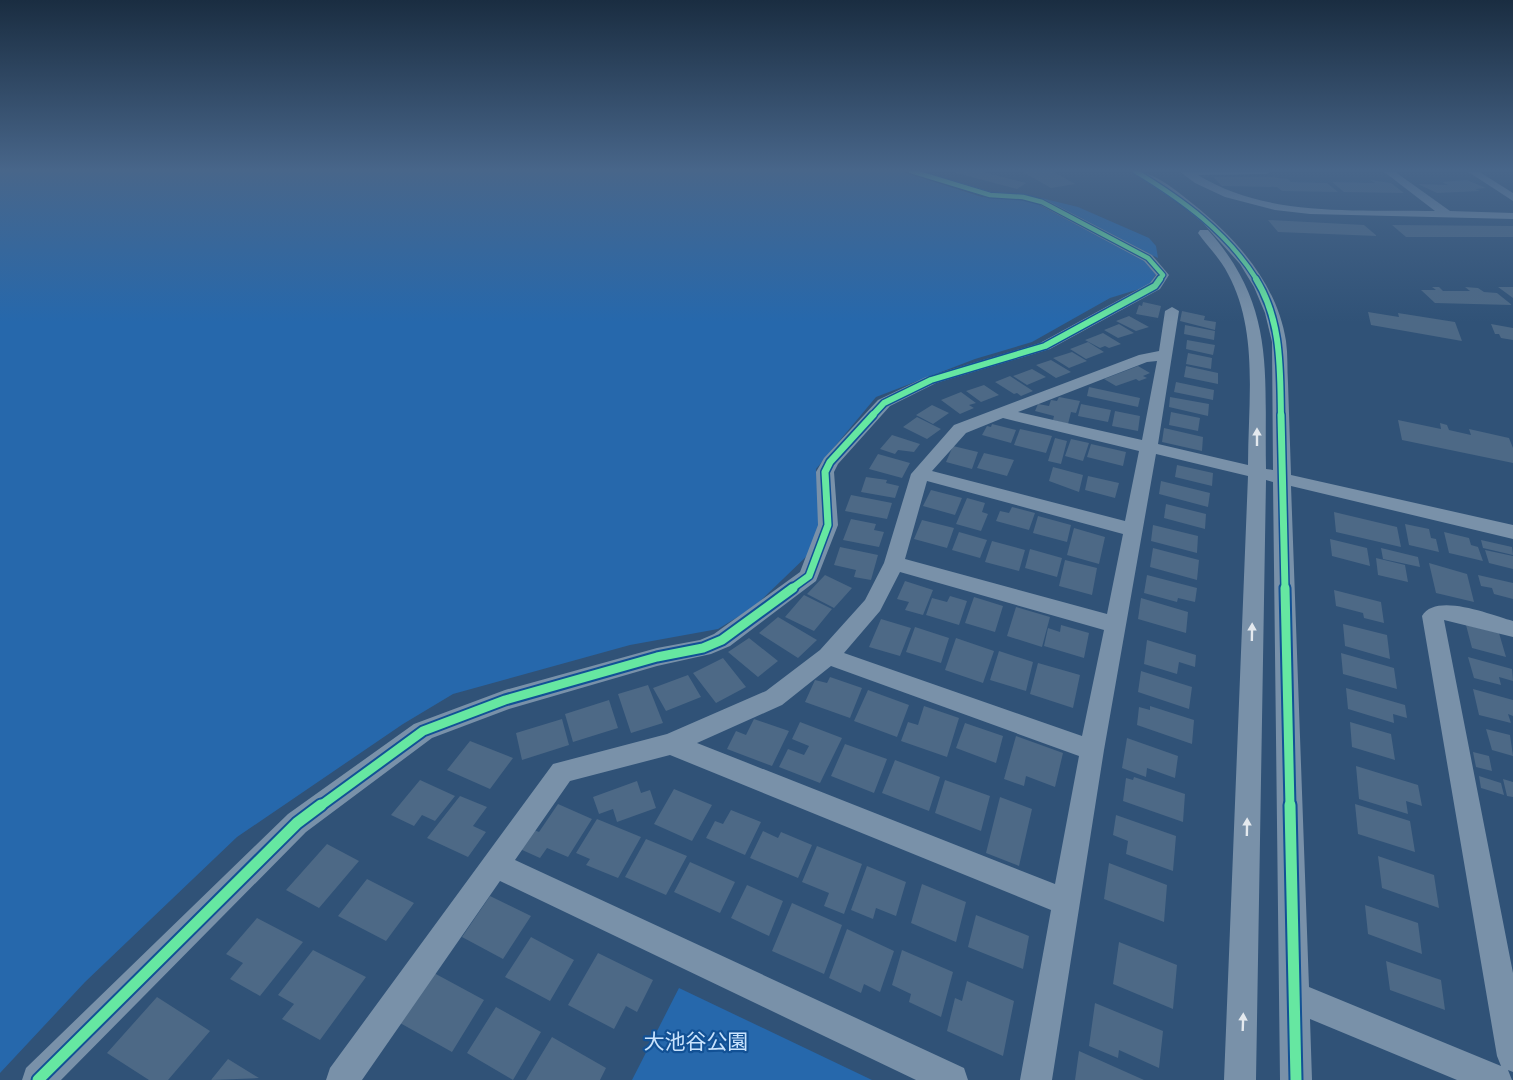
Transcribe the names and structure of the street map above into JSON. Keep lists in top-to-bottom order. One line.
{"parks":["大池谷公園"]}
